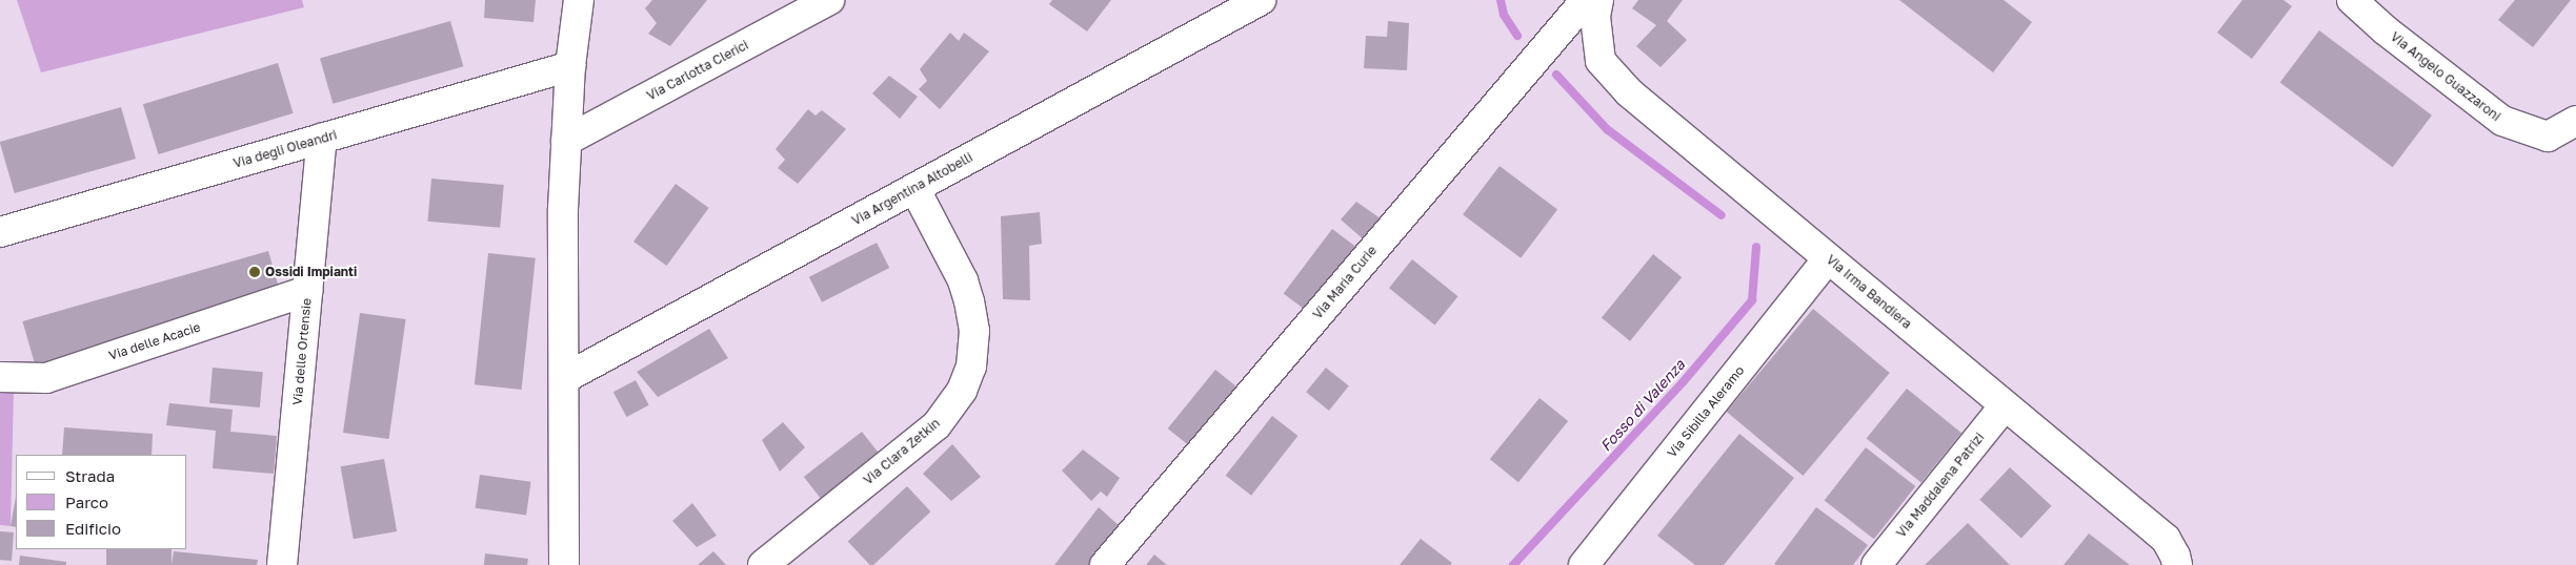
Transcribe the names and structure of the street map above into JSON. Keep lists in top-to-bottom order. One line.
{"streets":{"street":["Via Carlotta Clerici","Via Angelo Guazzaroni","Via degli Oleandri","Via Argentina Altobelli","Via Maria Curie","Via Irma Bandiera","Via delle Acacie","Via delle Ortensie","Via Sibilla Aleramo","Via Clara Zetkin","Via Maddalena Patrizi"]},"crossings":[["Via degli Oleandri","Via delle Ortensie"],["Via Argentina Altobelli","Via Clara Zetkin"],["Via Irma Bandiera","Via Sibilla Aleramo"],["Via Irma Bandiera","Via Maddalena Patrizi"],["Via delle Acacie","Via delle Ortensie"]],"water":["Fosso di Valenza"],"places":["Ossidi Impianti"],"legend":["Strada","Parco","Edificio"]}
